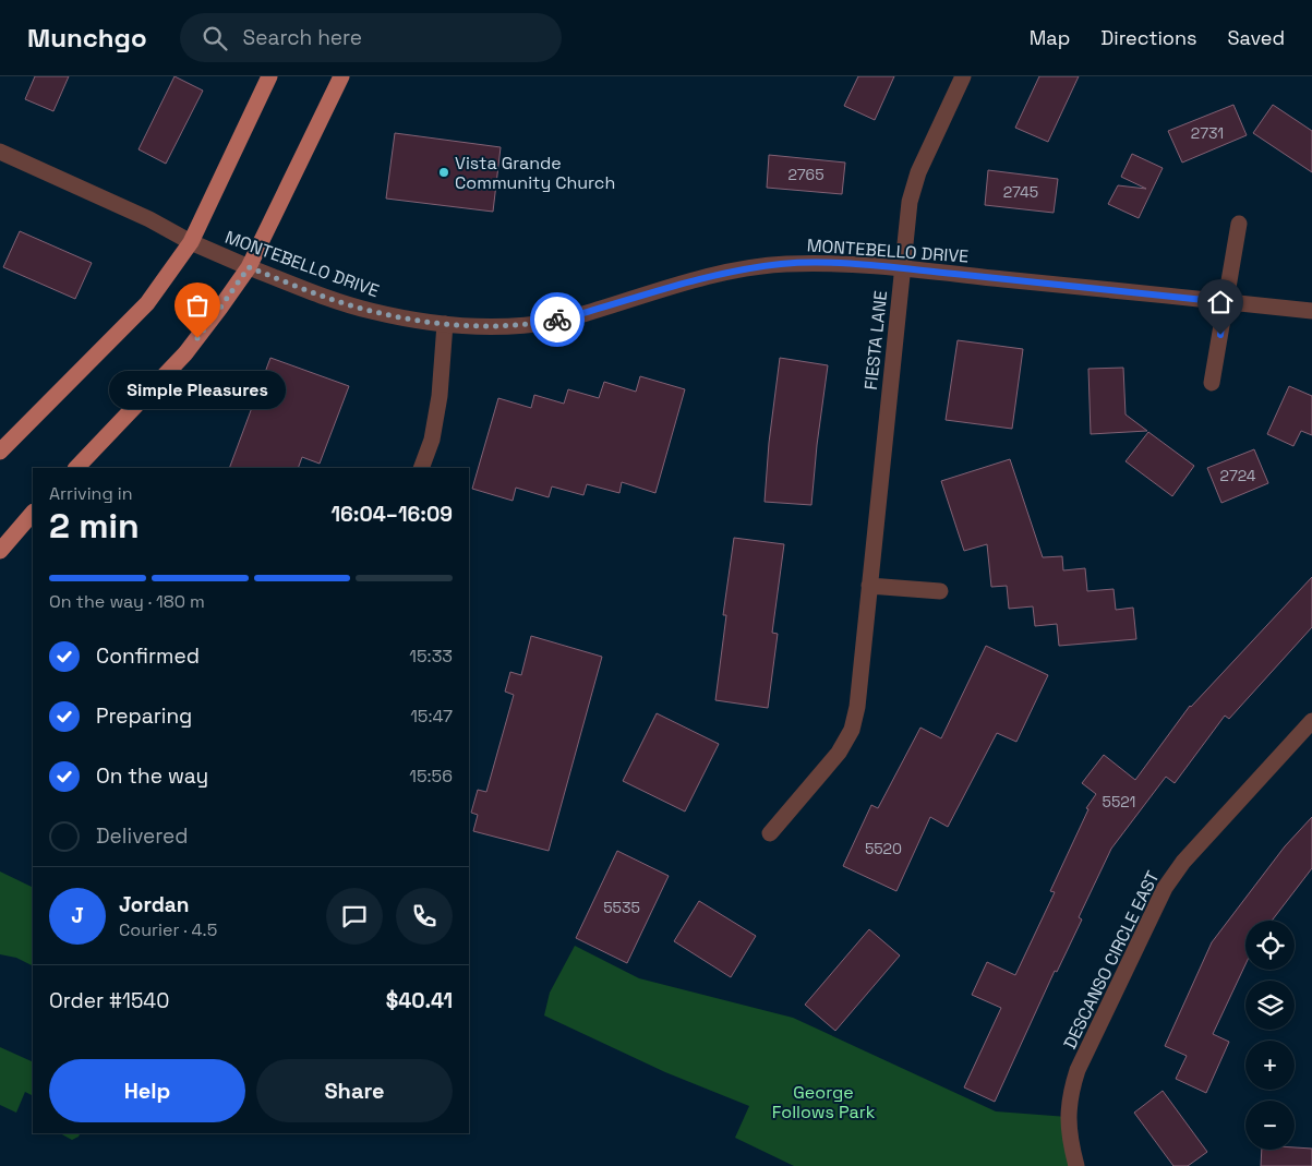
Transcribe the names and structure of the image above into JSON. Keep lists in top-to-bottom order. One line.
{"streets":{"street":["MONTEBELLO DRIVE","FIESTA LANE","DESCANSO CIRCLE EAST"]},"crossings":[["MONTEBELLO DRIVE","FIESTA LANE"]],"parks":["George Follows Park"],"places":["Vista Grande Community Church","Simple Pleasures"],"house_numbers":["2731","2765","2745","2724","5521","5520","5535"],"page":{"header":"Munchgo","search":"Search here","nav":["Map","Directions","Saved"],"bubble":"Simple Pleasures","heading":["2 min","Arriving in","16:04–16:09"],"panel":["Jordan","Courier · 4.5","Order #1540","$40.41"],"bar":"On the way · 180 m","list":[["Confirmed","15:33"],["Preparing","15:47"],["On the way","15:56"],"Delivered"],"round":"J","map_buttons":["+","−"],"buttons":["Help","Share"]}}
